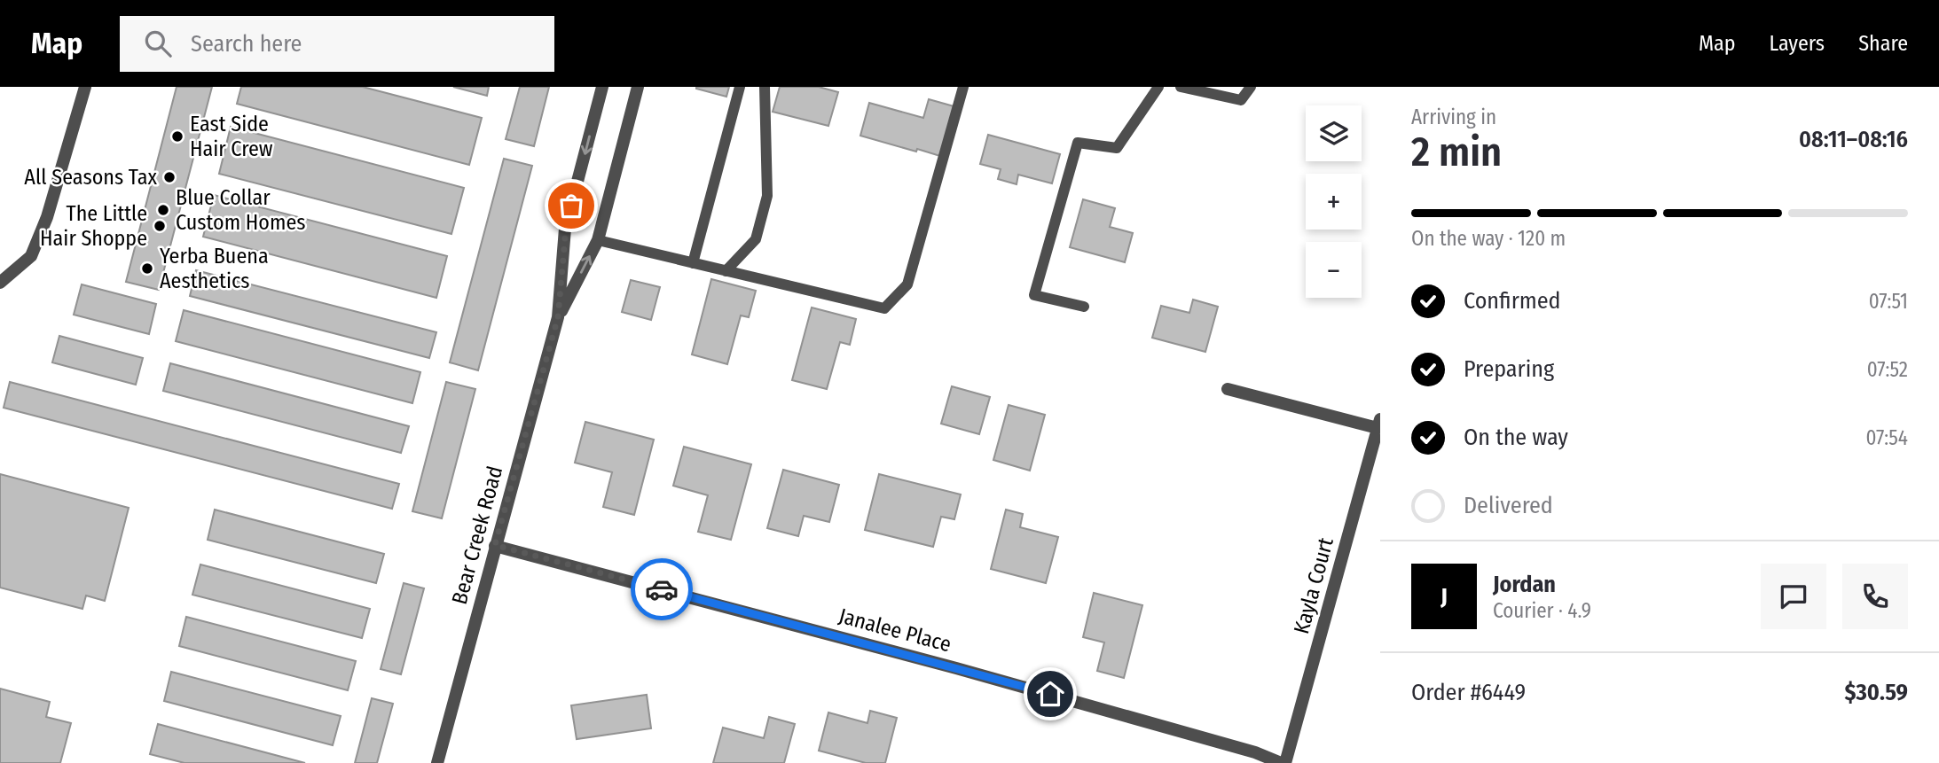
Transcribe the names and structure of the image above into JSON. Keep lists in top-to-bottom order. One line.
{"streets":{"street":["Bear Creek Road","Kayla Court","Janalee Place"]},"crossings":[["Bear Creek Road","Janalee Place"],["Kayla Court","Janalee Place"]],"places":["East Side Hair Crew","All Seasons Tax","Blue Collar Custom Homes","The Little Hair Shoppe","Yerba Buena Aesthetics"],"page":{"header":"Map","search":"Search here","nav":["Map","Layers","Share"],"heading":["2 min","Arriving in","08:11–08:16"],"panel":["Jordan","Courier · 4.9","Order #6449","$30.59"],"map_buttons":["+","−"],"bar":"On the way · 120 m","list":[["Confirmed","07:51"],["Preparing","07:52"],["On the way","07:54"],"Delivered"],"round":"J"}}
